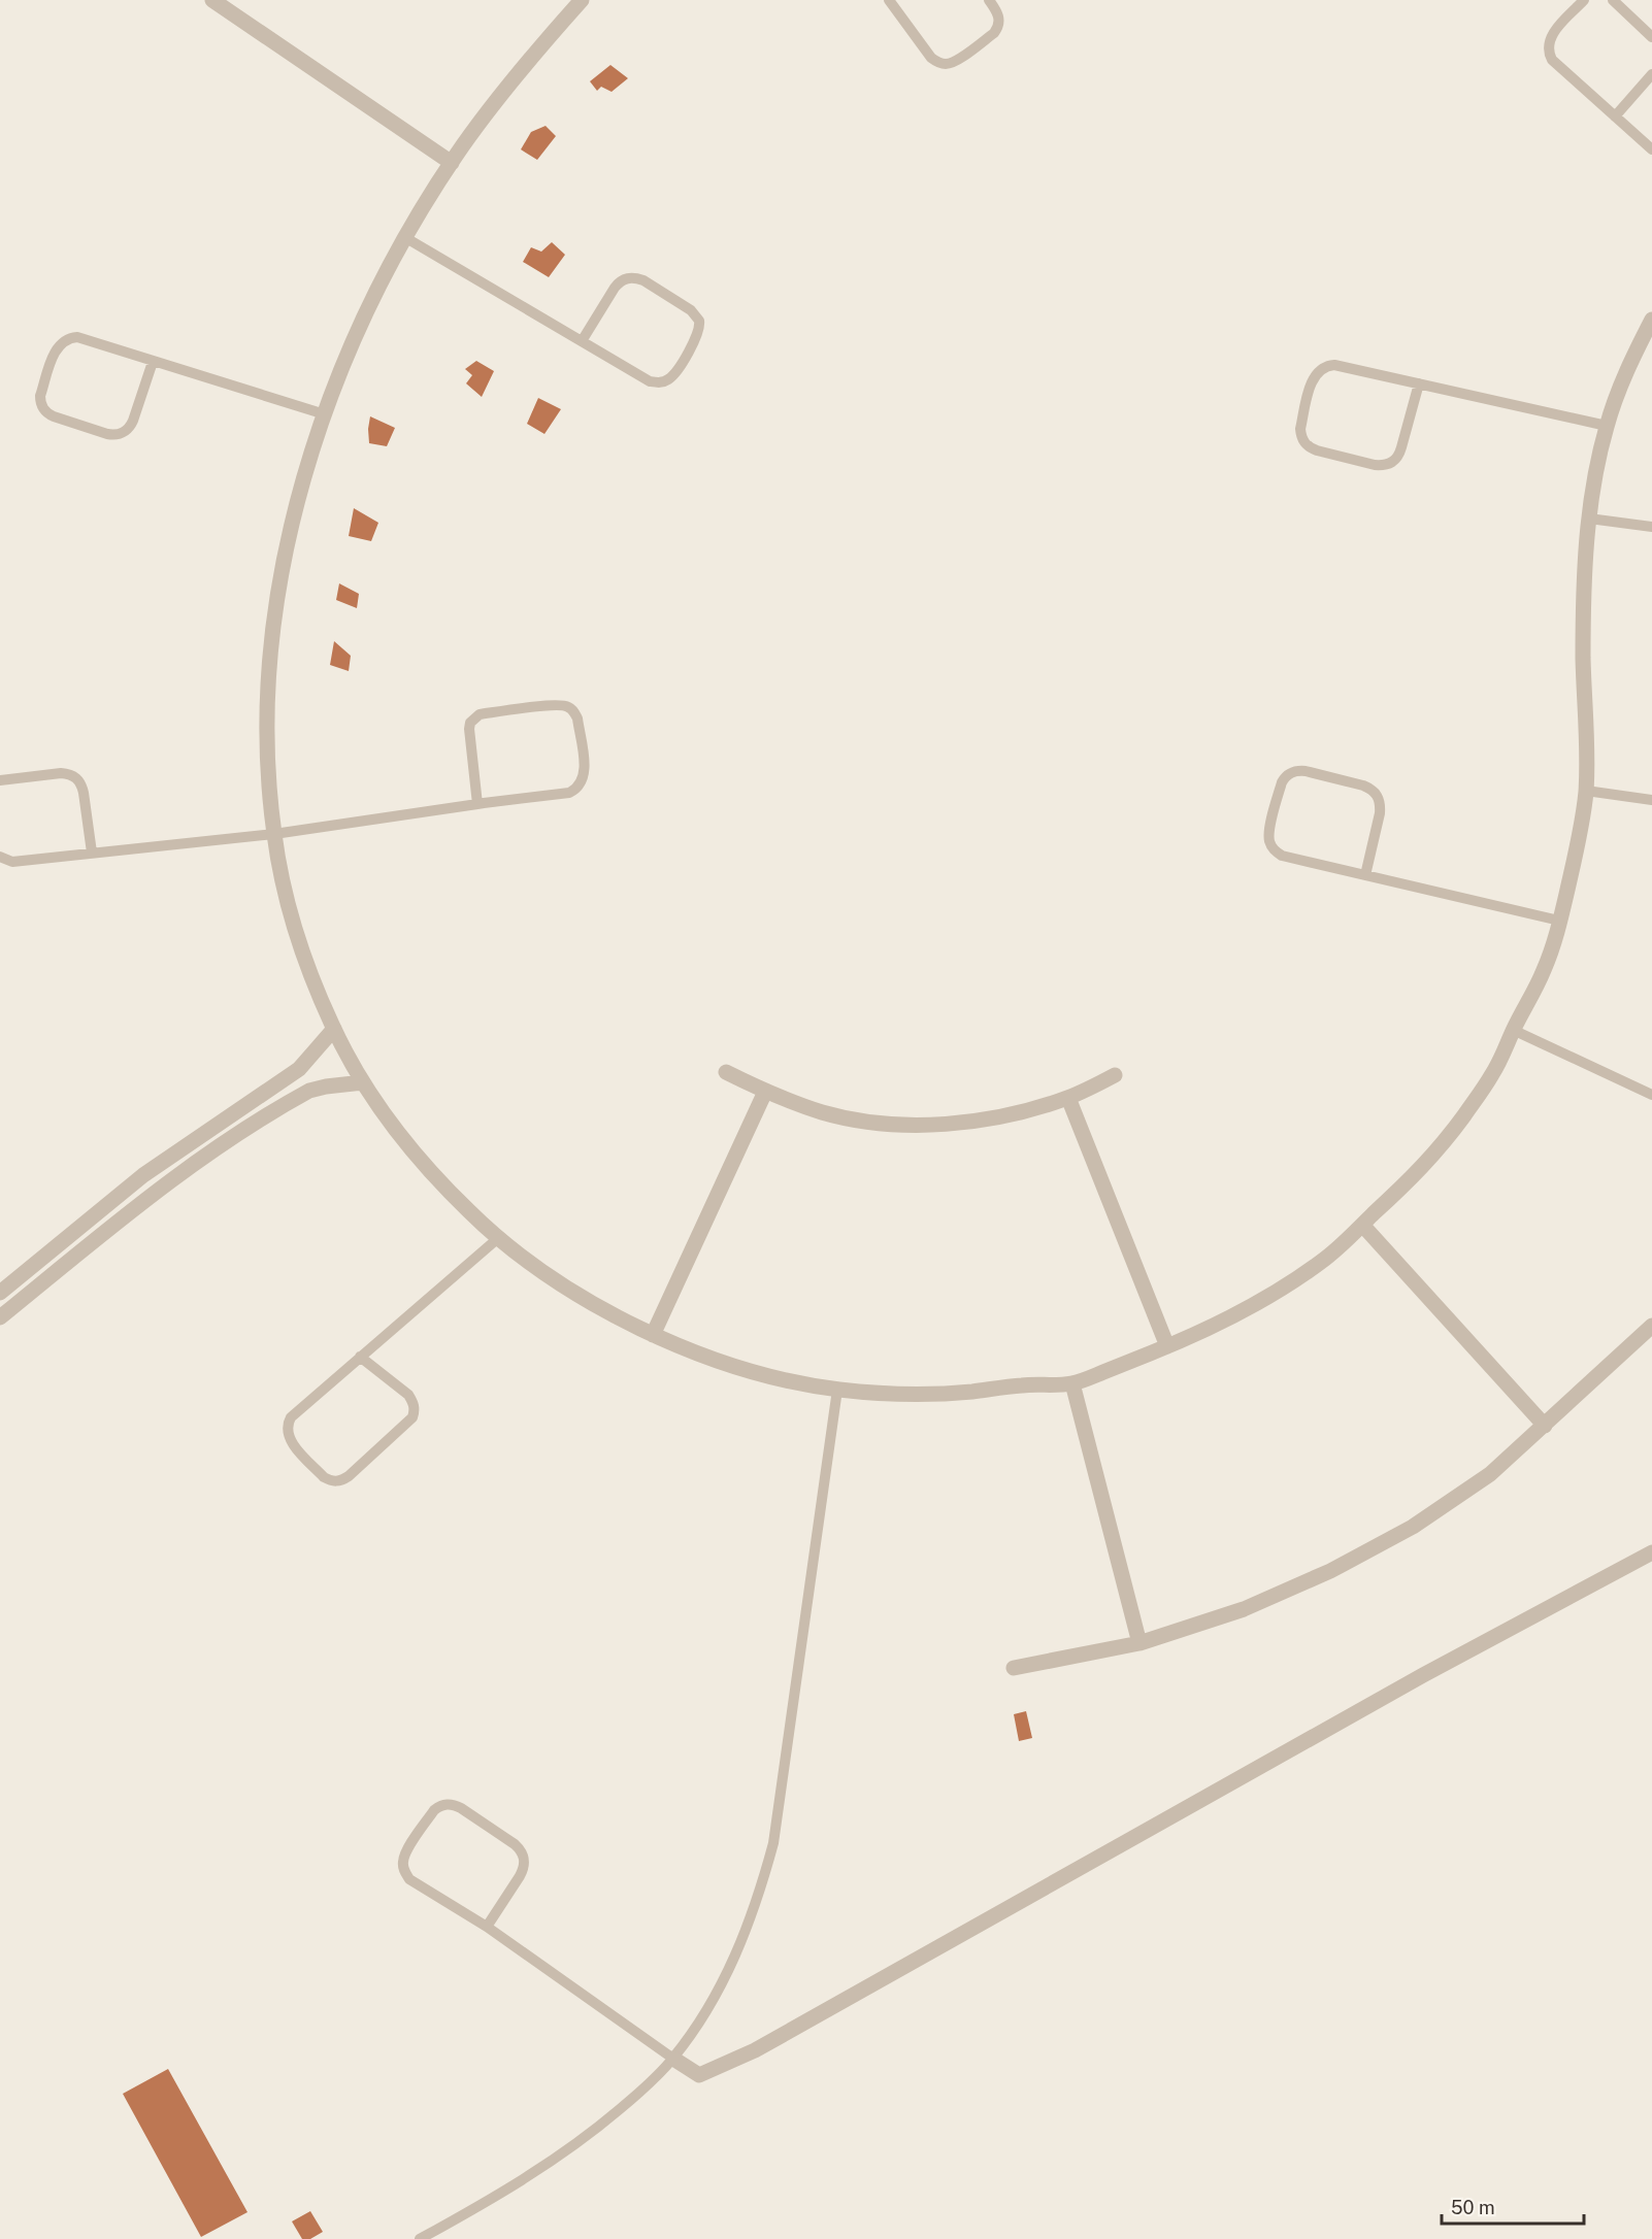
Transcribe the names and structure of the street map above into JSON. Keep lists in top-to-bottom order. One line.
{"scale_bar":"50 m"}
